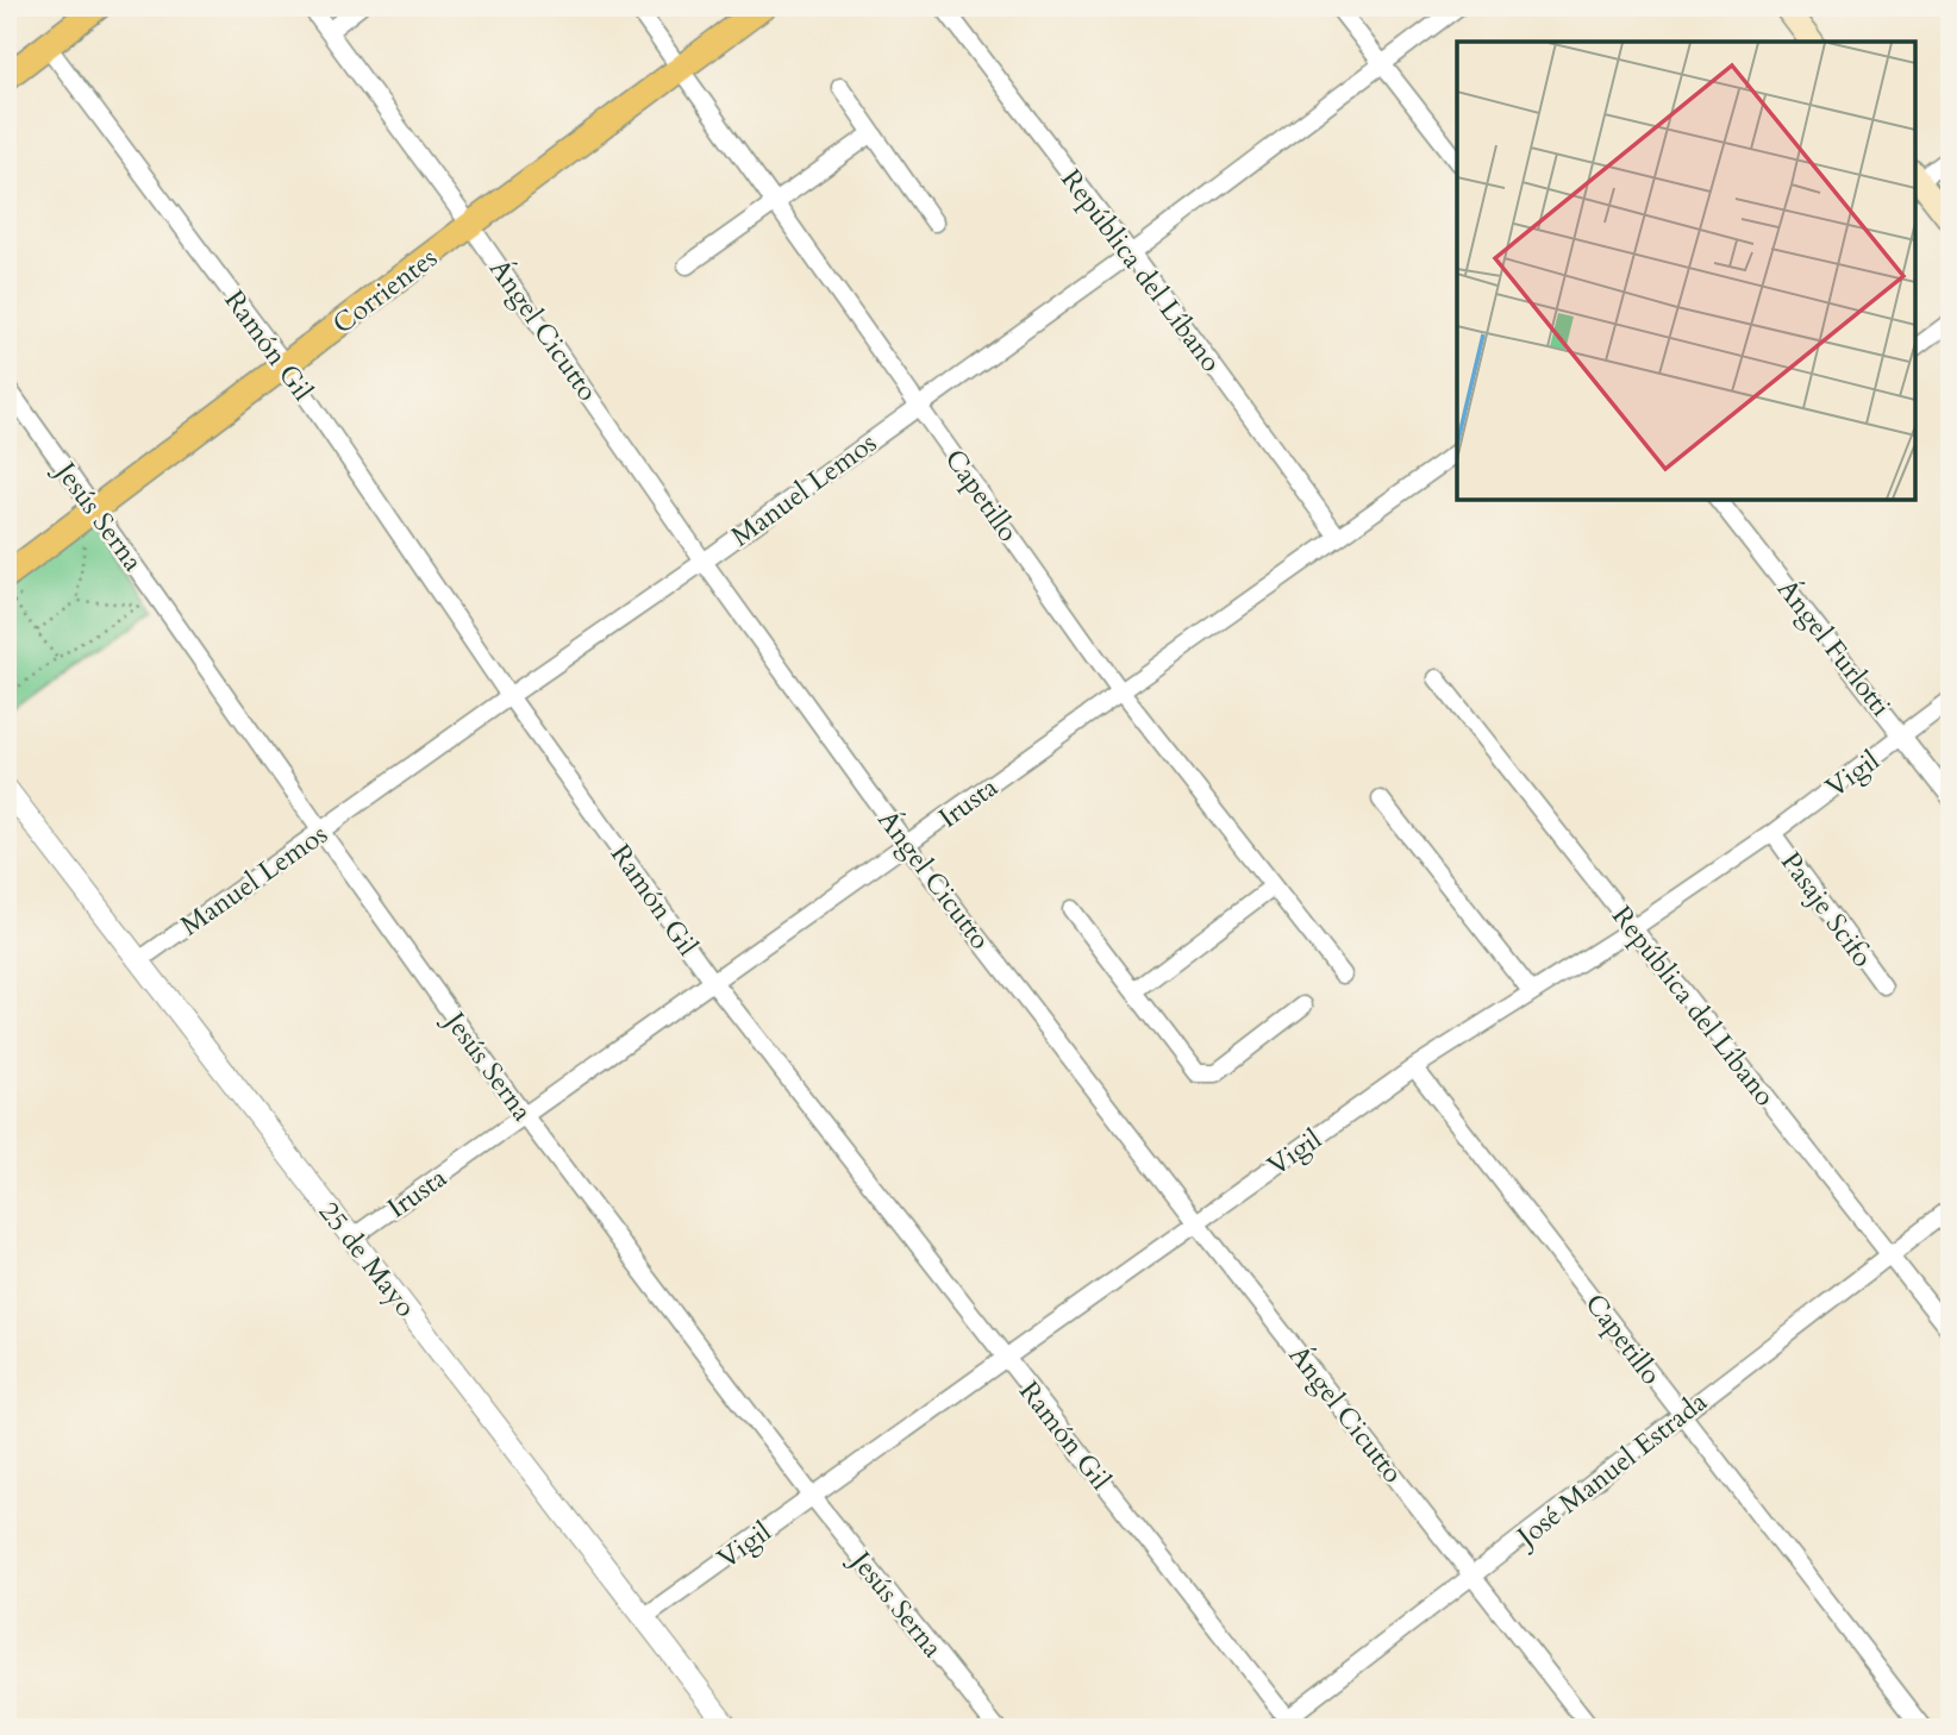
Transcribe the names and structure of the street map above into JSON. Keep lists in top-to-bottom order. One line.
{"streets":{"main road":["Corrientes"],"street":["República del Líbano","Ángel Cicutto","Ramón Gil","Manuel Lemos","Capetillo","Jesús Serna","Ángel Furlotti","Vigil","Irusta","Pasaje Scifo","25 de Mayo","José Manuel Estrada"]},"crossings":[["República del Líbano","Manuel Lemos"],["República del Líbano","Vigil"],["República del Líbano","Irusta"],["República del Líbano","José Manuel Estrada"],["Corrientes","Ángel Cicutto"],["Corrientes","Ramón Gil"],["Corrientes","Capetillo"],["Corrientes","Jesús Serna"],["Ángel Cicutto","Manuel Lemos"],["Ángel Cicutto","Vigil"],["Ángel Cicutto","Irusta"],["Ángel Cicutto","José Manuel Estrada"],["Ramón Gil","Manuel Lemos"],["Ramón Gil","Vigil"],["Ramón Gil","Irusta"],["Ramón Gil","José Manuel Estrada"],["Manuel Lemos","Capetillo"],["Manuel Lemos","Jesús Serna"],["Manuel Lemos","25 de Mayo"],["Capetillo","Vigil"],["Capetillo","Irusta"],["Capetillo","José Manuel Estrada"],["Jesús Serna","Vigil"],["Jesús Serna","Irusta"],["Ángel Furlotti","Vigil"],["Vigil","Pasaje Scifo"],["Vigil","25 de Mayo"],["Irusta","25 de Mayo"]]}
